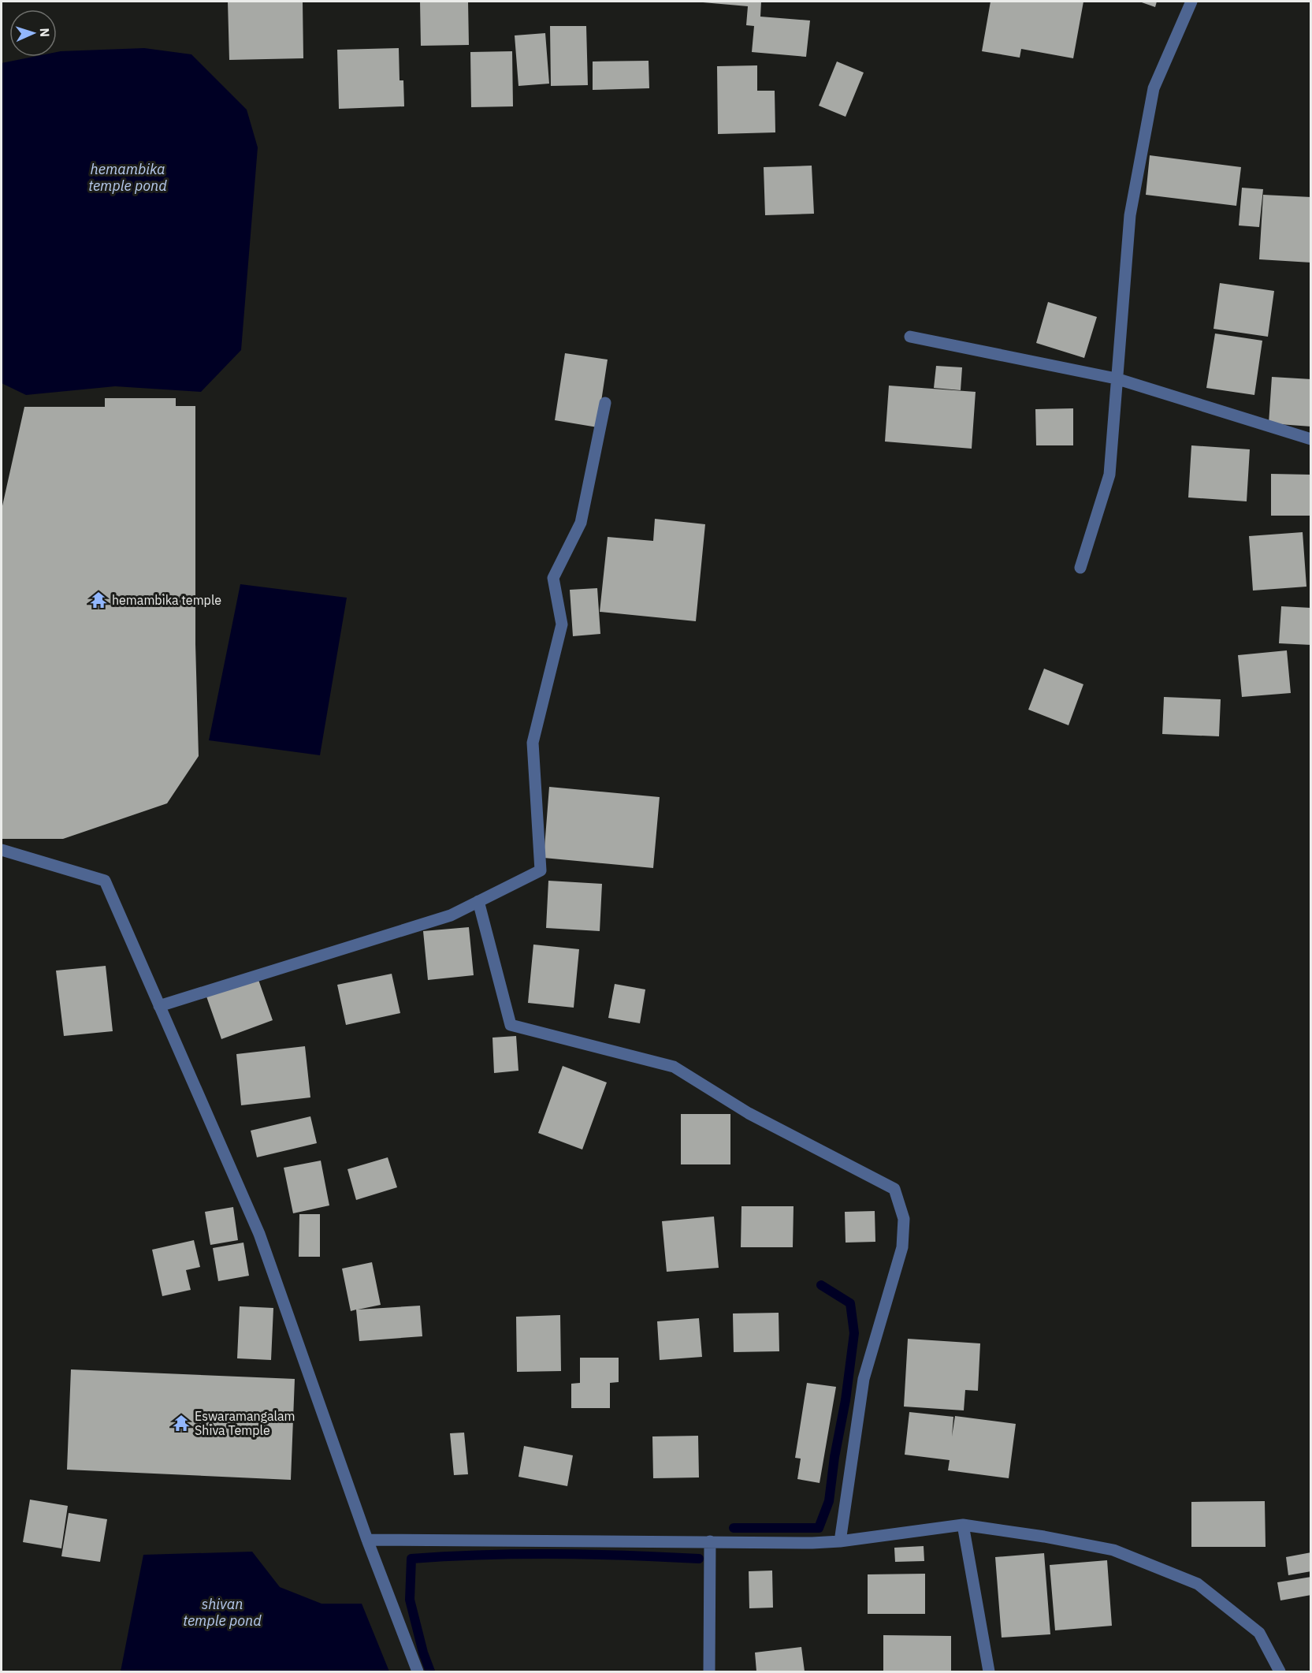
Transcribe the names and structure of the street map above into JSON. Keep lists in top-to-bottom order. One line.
{"water":["hemambika temple pond","shivan temple pond"],"places":{"temple":["hemambika temple","Eswaramangalam Shiva Temple"]},"north":"right"}
